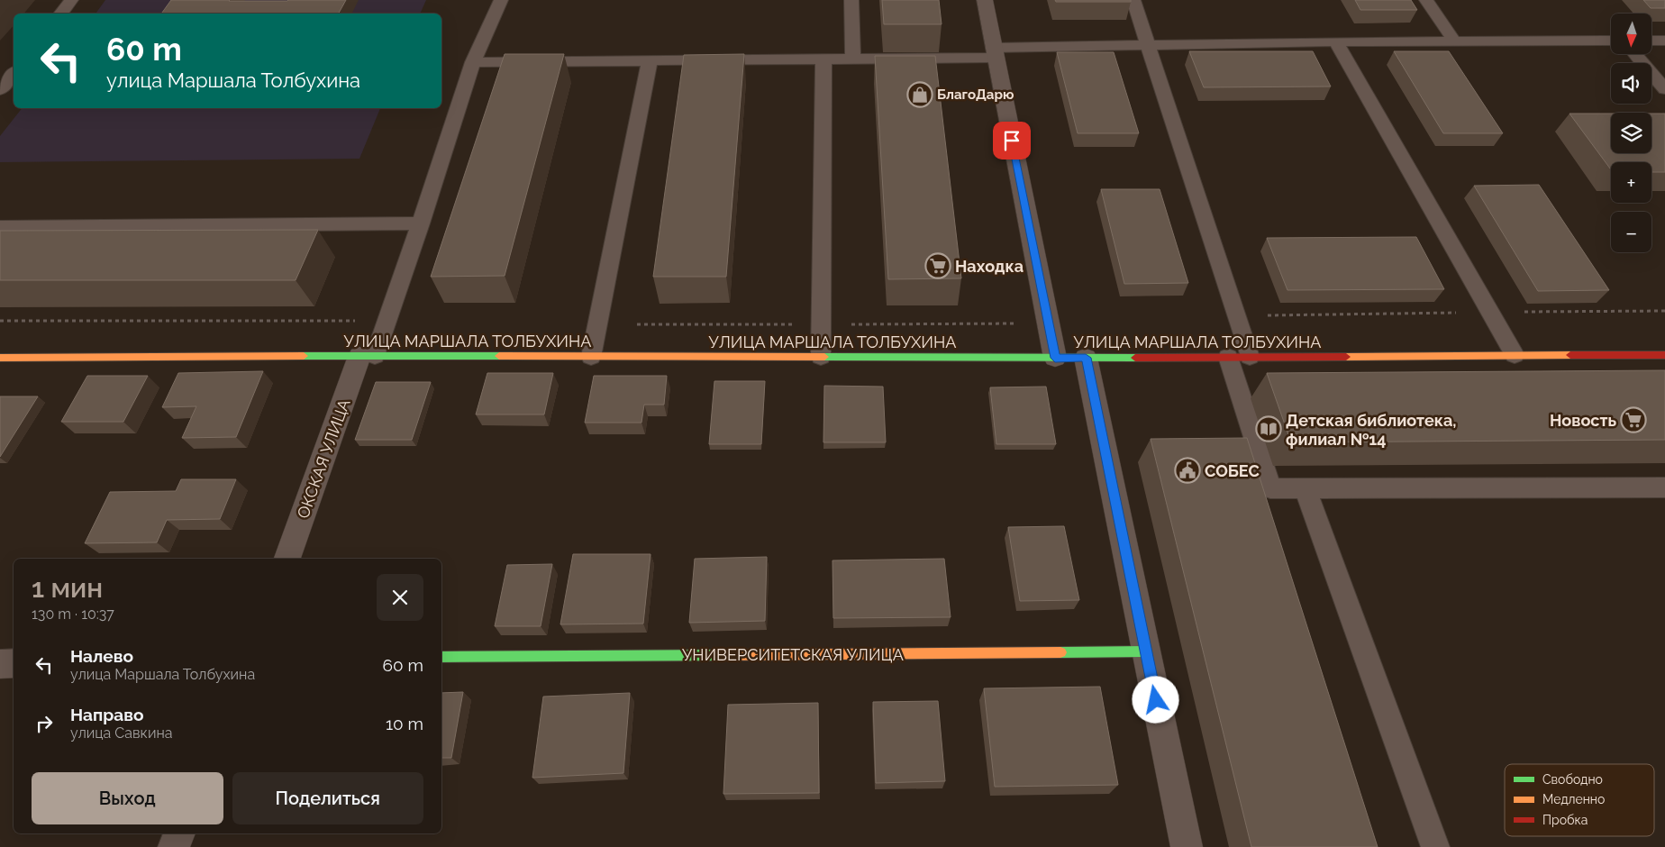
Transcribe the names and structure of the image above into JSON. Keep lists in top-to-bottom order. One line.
{"streets":{"street":["УЛИЦА МАРШАЛА ТОЛБУХИНА","ОКСКАЯ УЛИЦА","УНИВЕРСИТЕТСКАЯ УЛИЦА"]},"crossings":[["УЛИЦА МАРШАЛА ТОЛБУХИНА","ОКСКАЯ УЛИЦА"]],"places":{"shop":["БлагоДарю"],"supermarket":["Находка","Новость"],"library":["Детская библиотека, филиал №14"],"public building":["СОБЕС"]},"legend":["Свободно","Медленно","Пробка"],"north":"bottom","page":{"map_buttons":["+","−"],"turn":["60 m","улица Маршала Толбухина"],"heading":["1 мин","130 m · 10:37"],"list":[{"name":"Налево","note":"улица Маршала Толбухина","value":"60 m"},{"name":"Направо","note":"улица Савкина","value":"10 m"}],"buttons":["Выход","Поделиться"]}}
